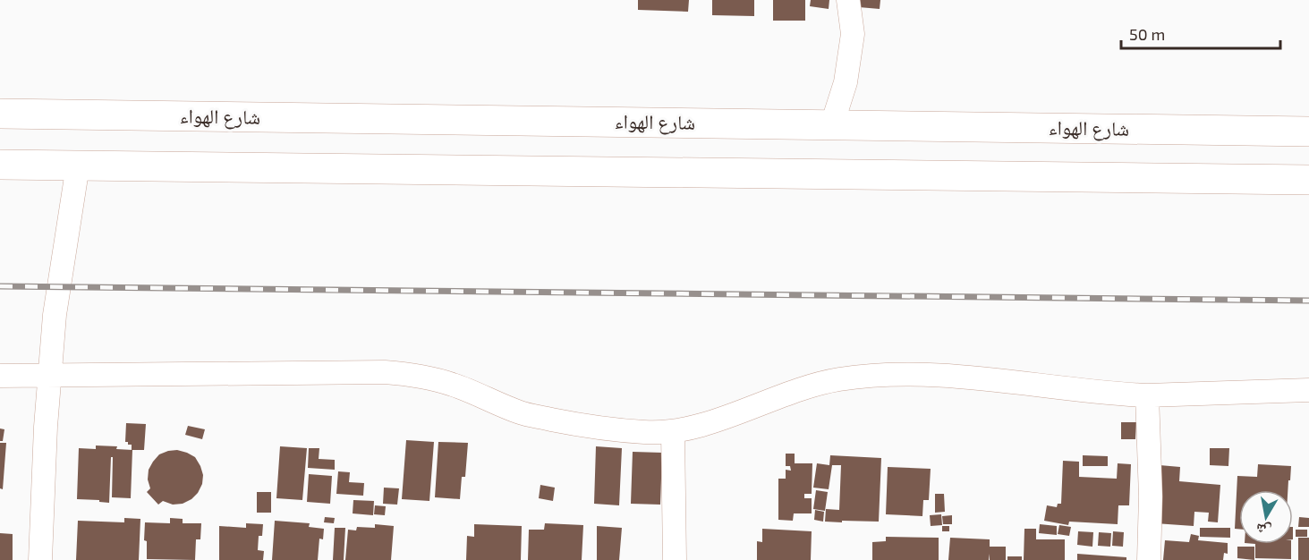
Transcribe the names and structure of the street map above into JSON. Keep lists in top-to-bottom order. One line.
{"streets":{"highway":["شارع الهواء"]},"scale_bar":"50 m","north":"bottom"}
